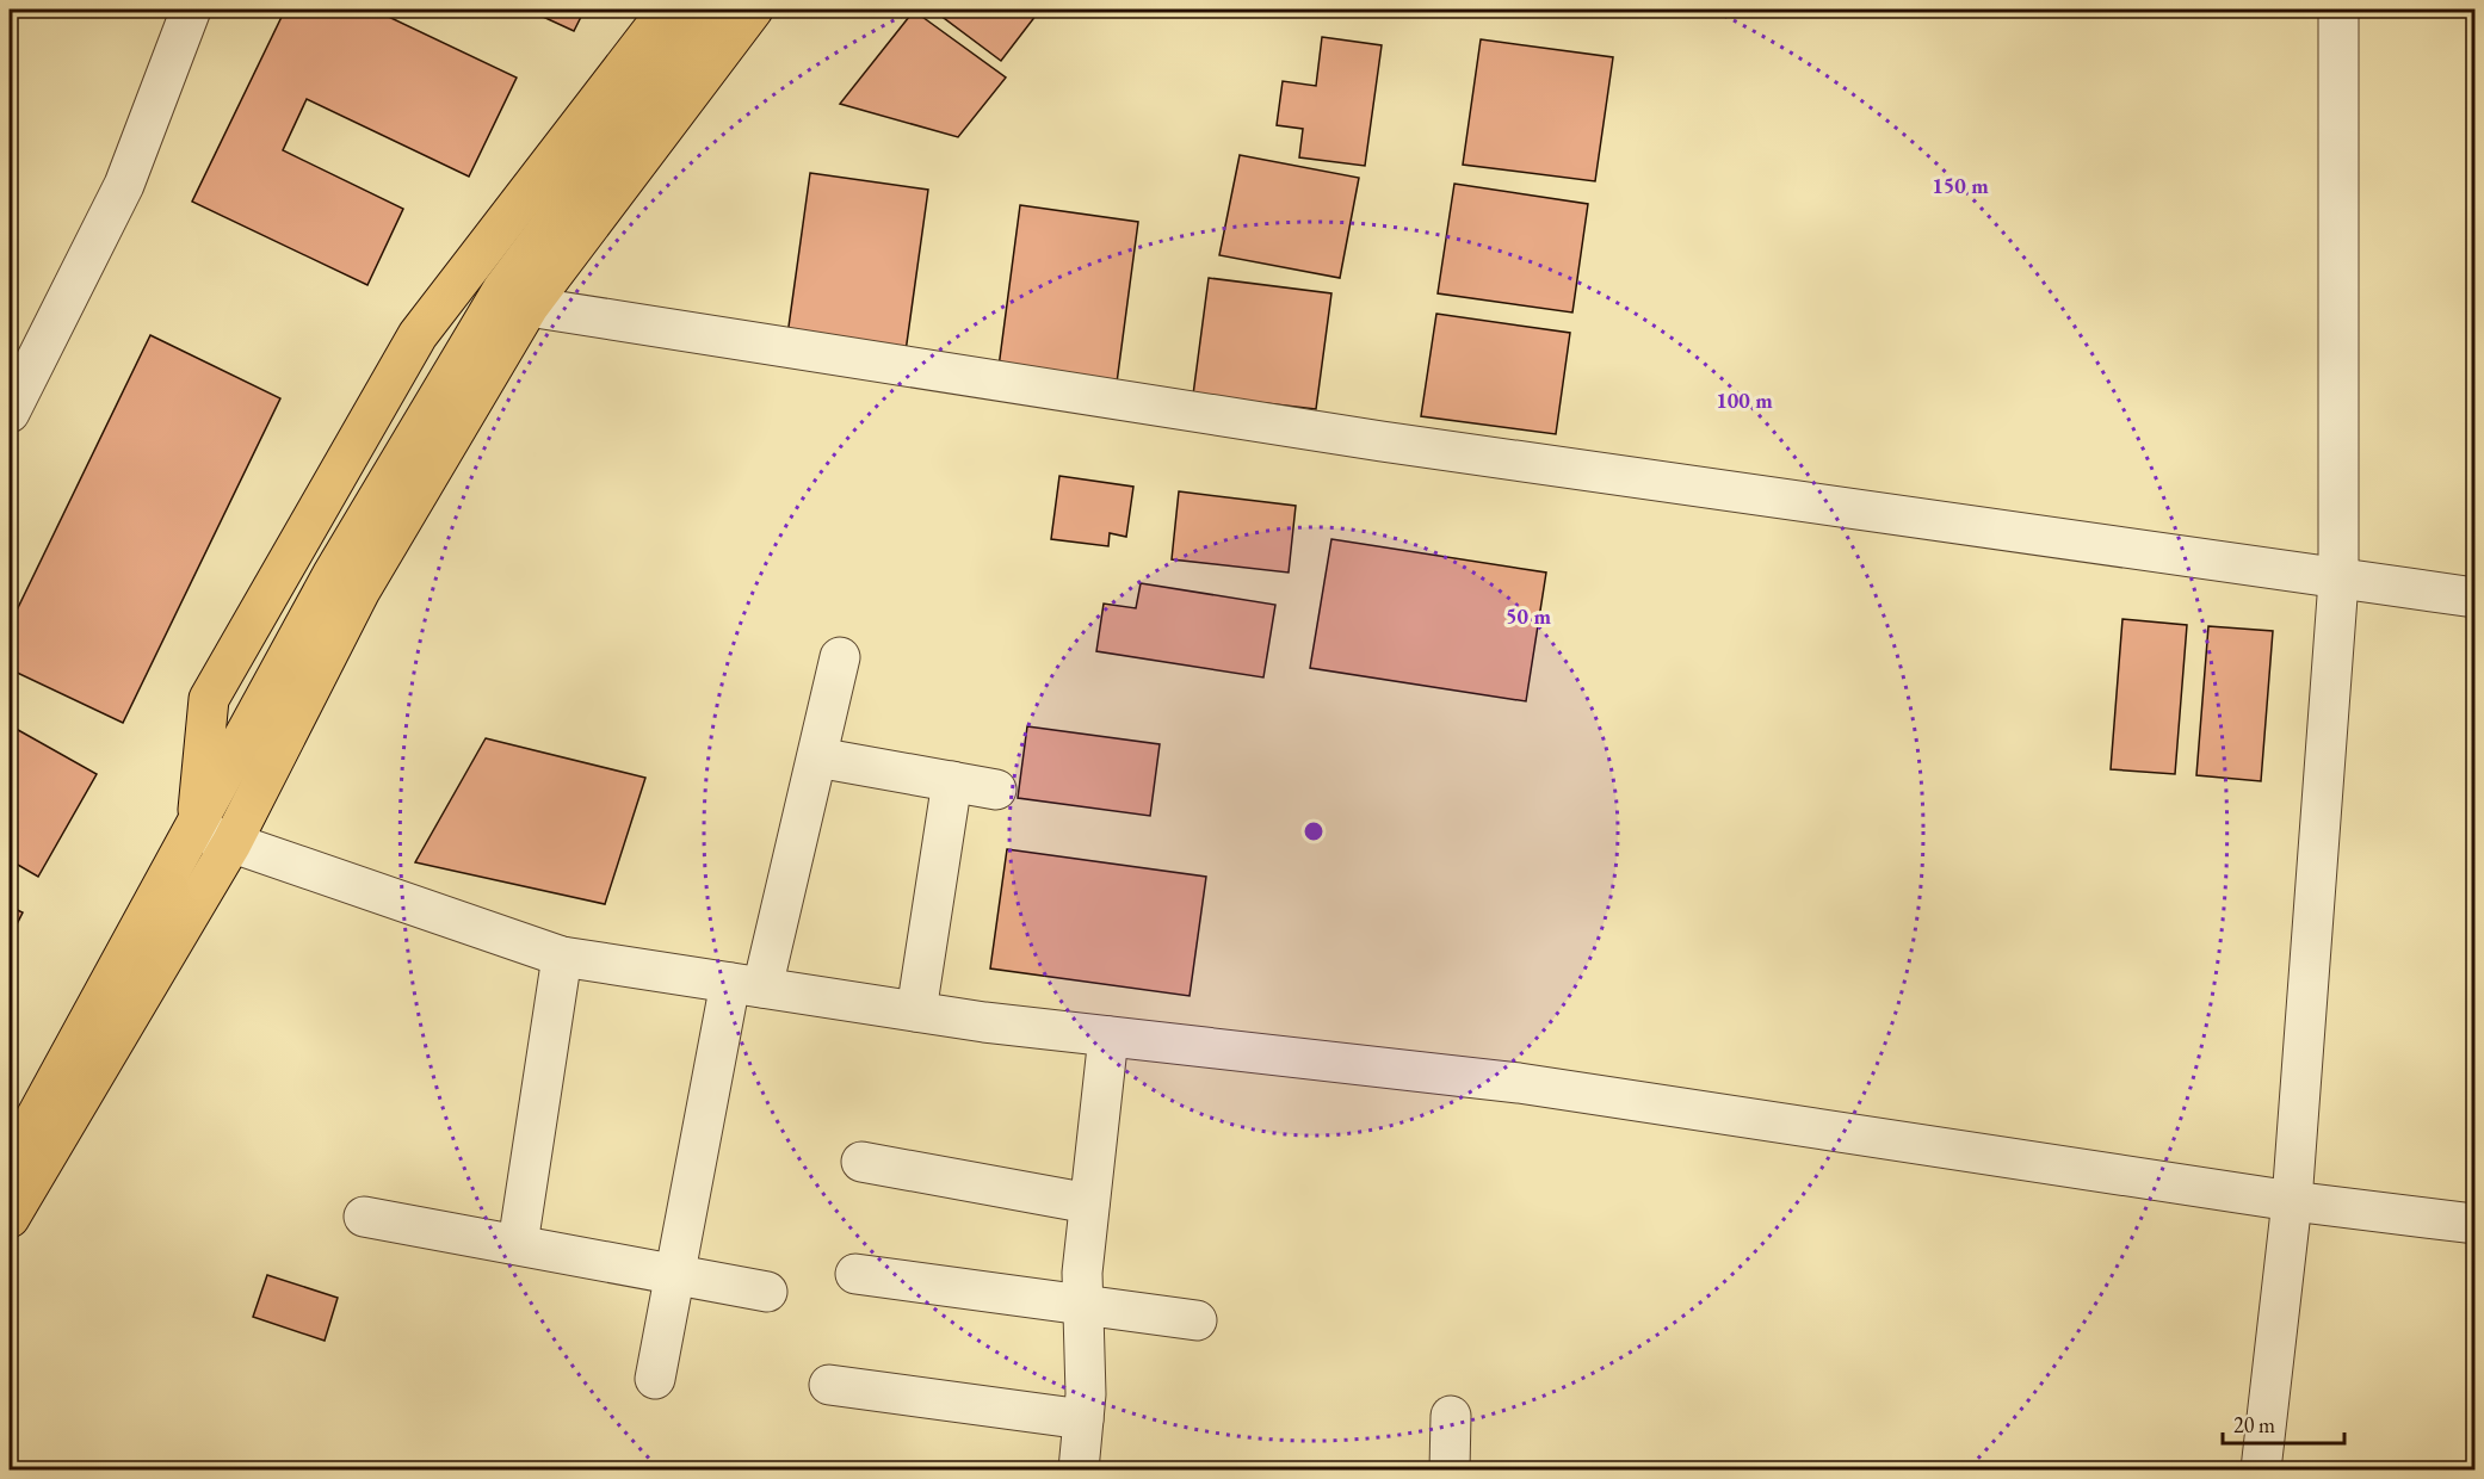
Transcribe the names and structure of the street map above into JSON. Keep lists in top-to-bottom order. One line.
{"scale_bar":"20 m","rings":["150 m","100 m","50 m"]}
